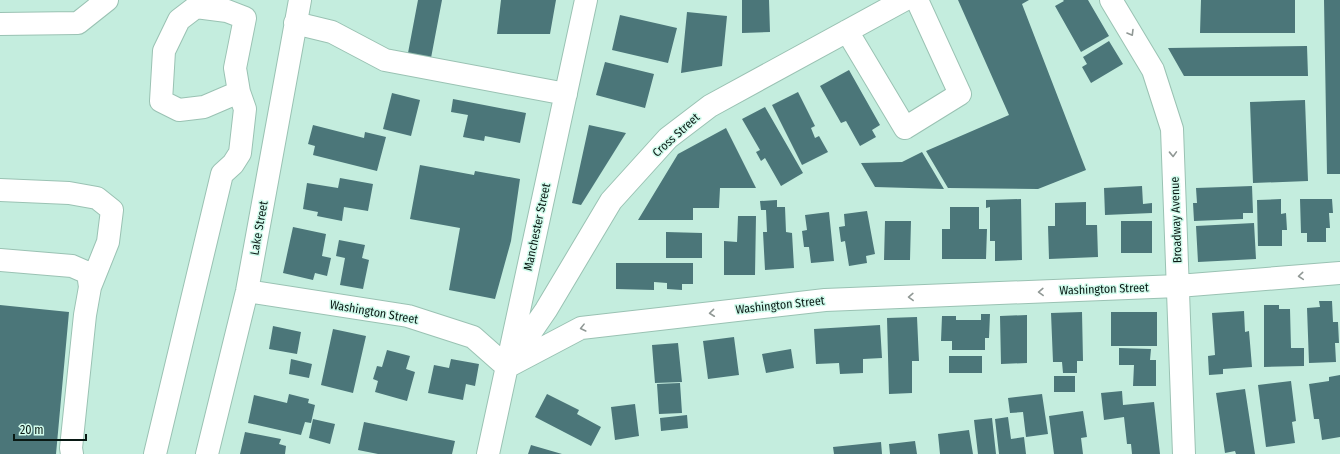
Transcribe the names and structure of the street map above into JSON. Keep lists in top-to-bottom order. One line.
{"streets":{"street":["Cross Street","Broadway Avenue","Manchester Street","Lake Street","Washington Street"]},"crossings":[["Cross Street","Manchester Street"],["Cross Street","Washington Street"],["Broadway Avenue","Washington Street"],["Manchester Street","Washington Street"],["Lake Street","Washington Street"]],"one_way":["Broadway Avenue","Washington Street"],"scale_bar":"20 m"}
